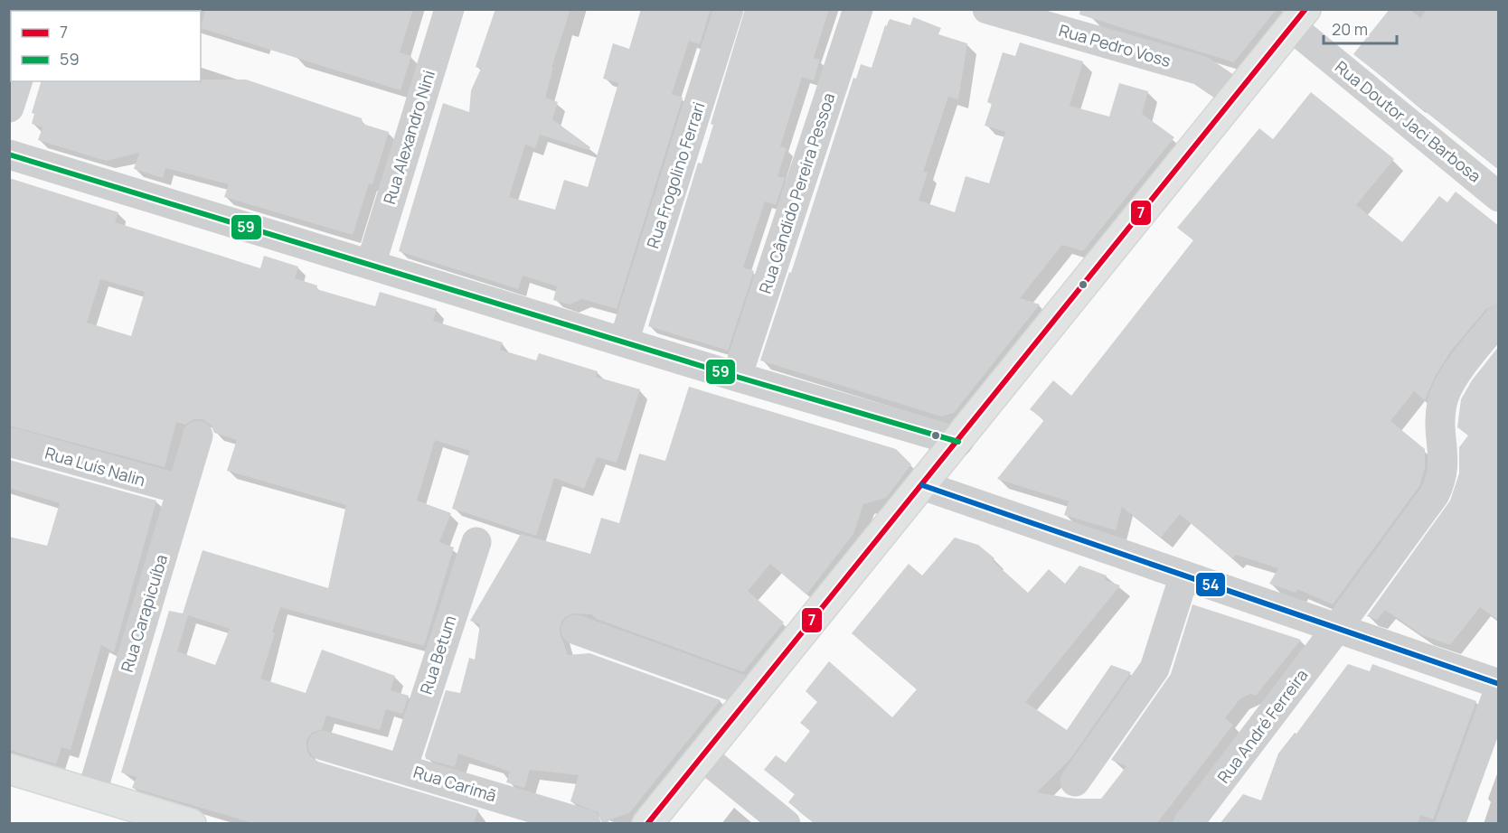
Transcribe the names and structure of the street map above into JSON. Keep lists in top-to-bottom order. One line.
{"streets":{"street":["Rua Pedro Voss","Rua Doutor Jaci Barbosa","Rua Alexandro Nini","Rua Frogolino Ferrari","Rua Cândido Pereira Pessoa","Rua Luís Nalin","Rua Carapicuíba","Rua Betum","Rua André Ferreira","Rua Carimã"]},"crossings":[["Rua Luís Nalin","Rua Carapicuíba"],["Rua Betum","Rua Carimã"]],"lines":["transit line 7","transit line 59","transit line 54"],"legend":["7","59"],"scale_bar":"20 m"}
